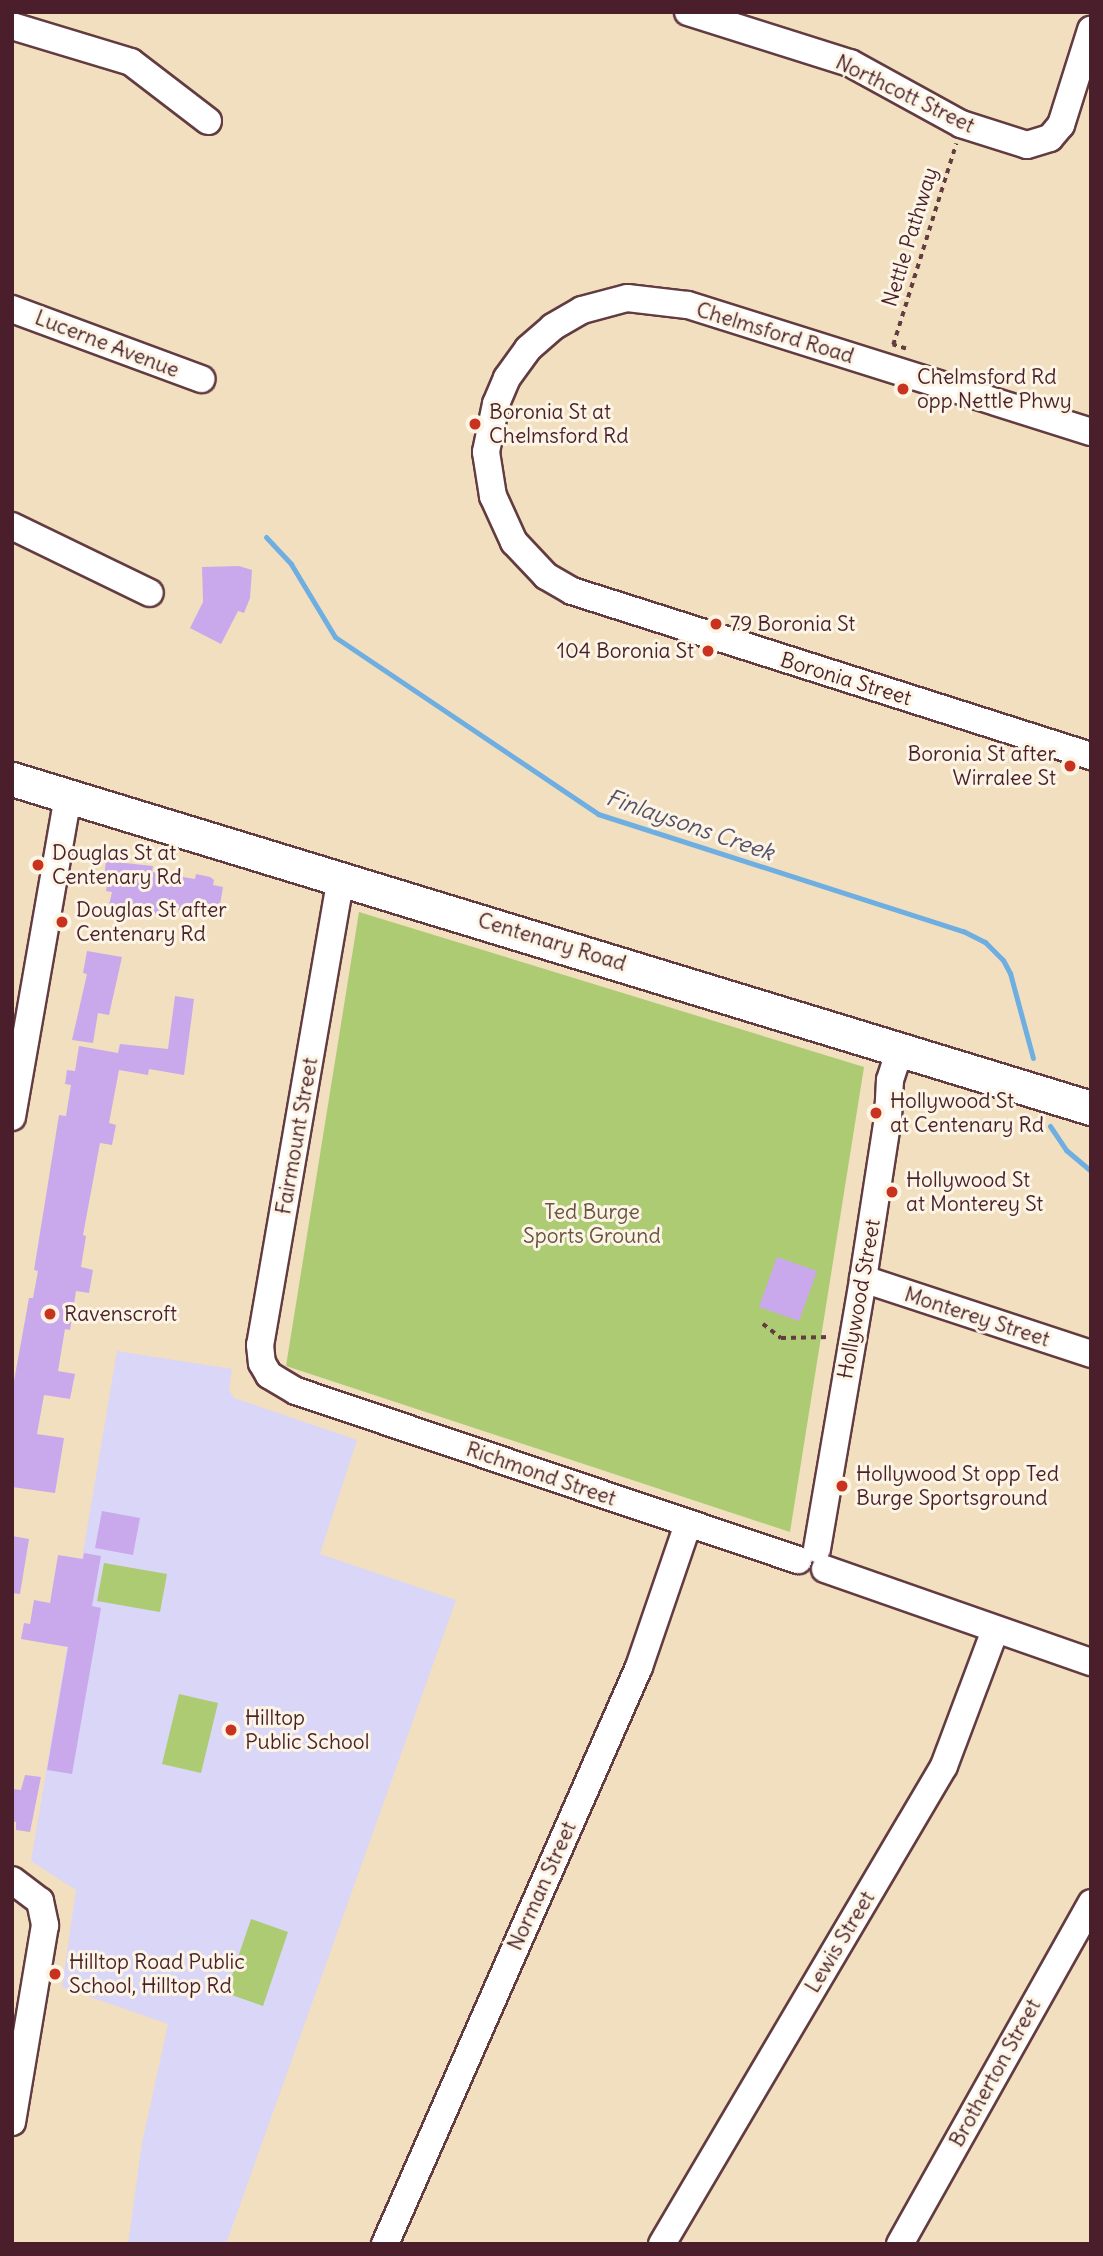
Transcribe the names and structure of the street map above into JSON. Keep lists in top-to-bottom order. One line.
{"streets":{"main road":["Centenary Road"],"street":["Northcott Street","Chelmsford Road","Lucerne Avenue","Boronia Street","Fairmount Street","Hollywood Street","Monterey Street","Richmond Street","Norman Street","Lewis Street","Brotherton Street"],"path":["Nettle Pathway"]},"crossings":[["Nettle Pathway","Chelmsford Road"],["Chelmsford Road","Boronia Street"],["Centenary Road","Fairmount Street"],["Centenary Road","Hollywood Street"],["Fairmount Street","Richmond Street"],["Hollywood Street","Monterey Street"],["Hollywood Street","Richmond Street"],["Richmond Street","Norman Street"],["Richmond Street","Lewis Street"]],"water":["Finlaysons Creek"],"parks":["Ted Burge Sports Ground"],"places":["Chelmsford Rd opp Nettle Phwy","Boronia St at Chelmsford Rd","79 Boronia St","104 Boronia St","Boronia St after Wirralee St","Douglas St at Centenary Rd","Douglas St after Centenary Rd","Hollywood St at Centenary Rd","Hollywood St at Monterey St","Ravenscroft","Hollywood St opp Ted Burge Sportsground","Hilltop Public School","Hilltop Road Public School, Hilltop Rd"]}
